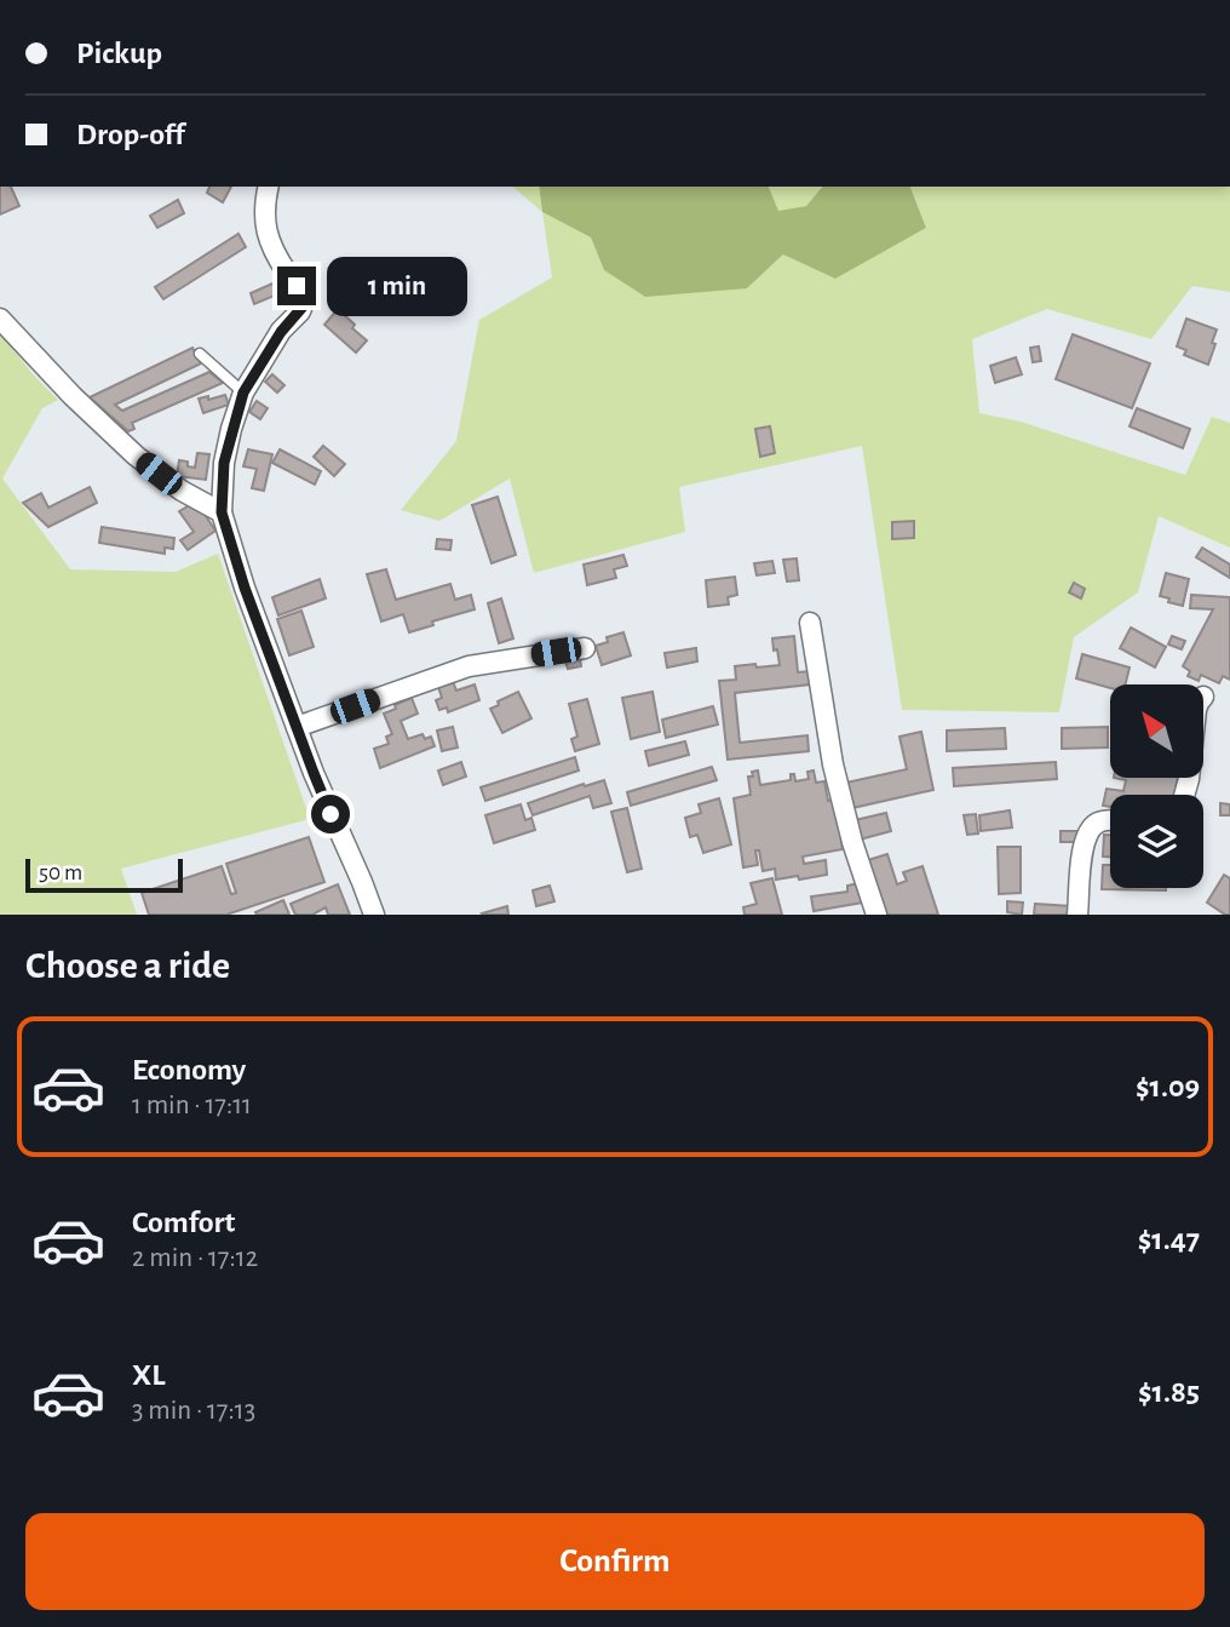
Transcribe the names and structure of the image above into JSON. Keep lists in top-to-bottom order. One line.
{"scale_bar":"50 m","north":"top left","page":{"banner":["Pickup","Drop-off"],"bubble":"1 min","scale":"50 m","heading":"Choose a ride","list":[{"name":"Economy","note":"1 min · 17:11","value":"$1.09"},{"name":"Comfort","note":"2 min · 17:12","value":"$1.47"},{"name":"XL","note":"3 min · 17:13","value":"$1.85"}],"buttons":"Confirm"}}
